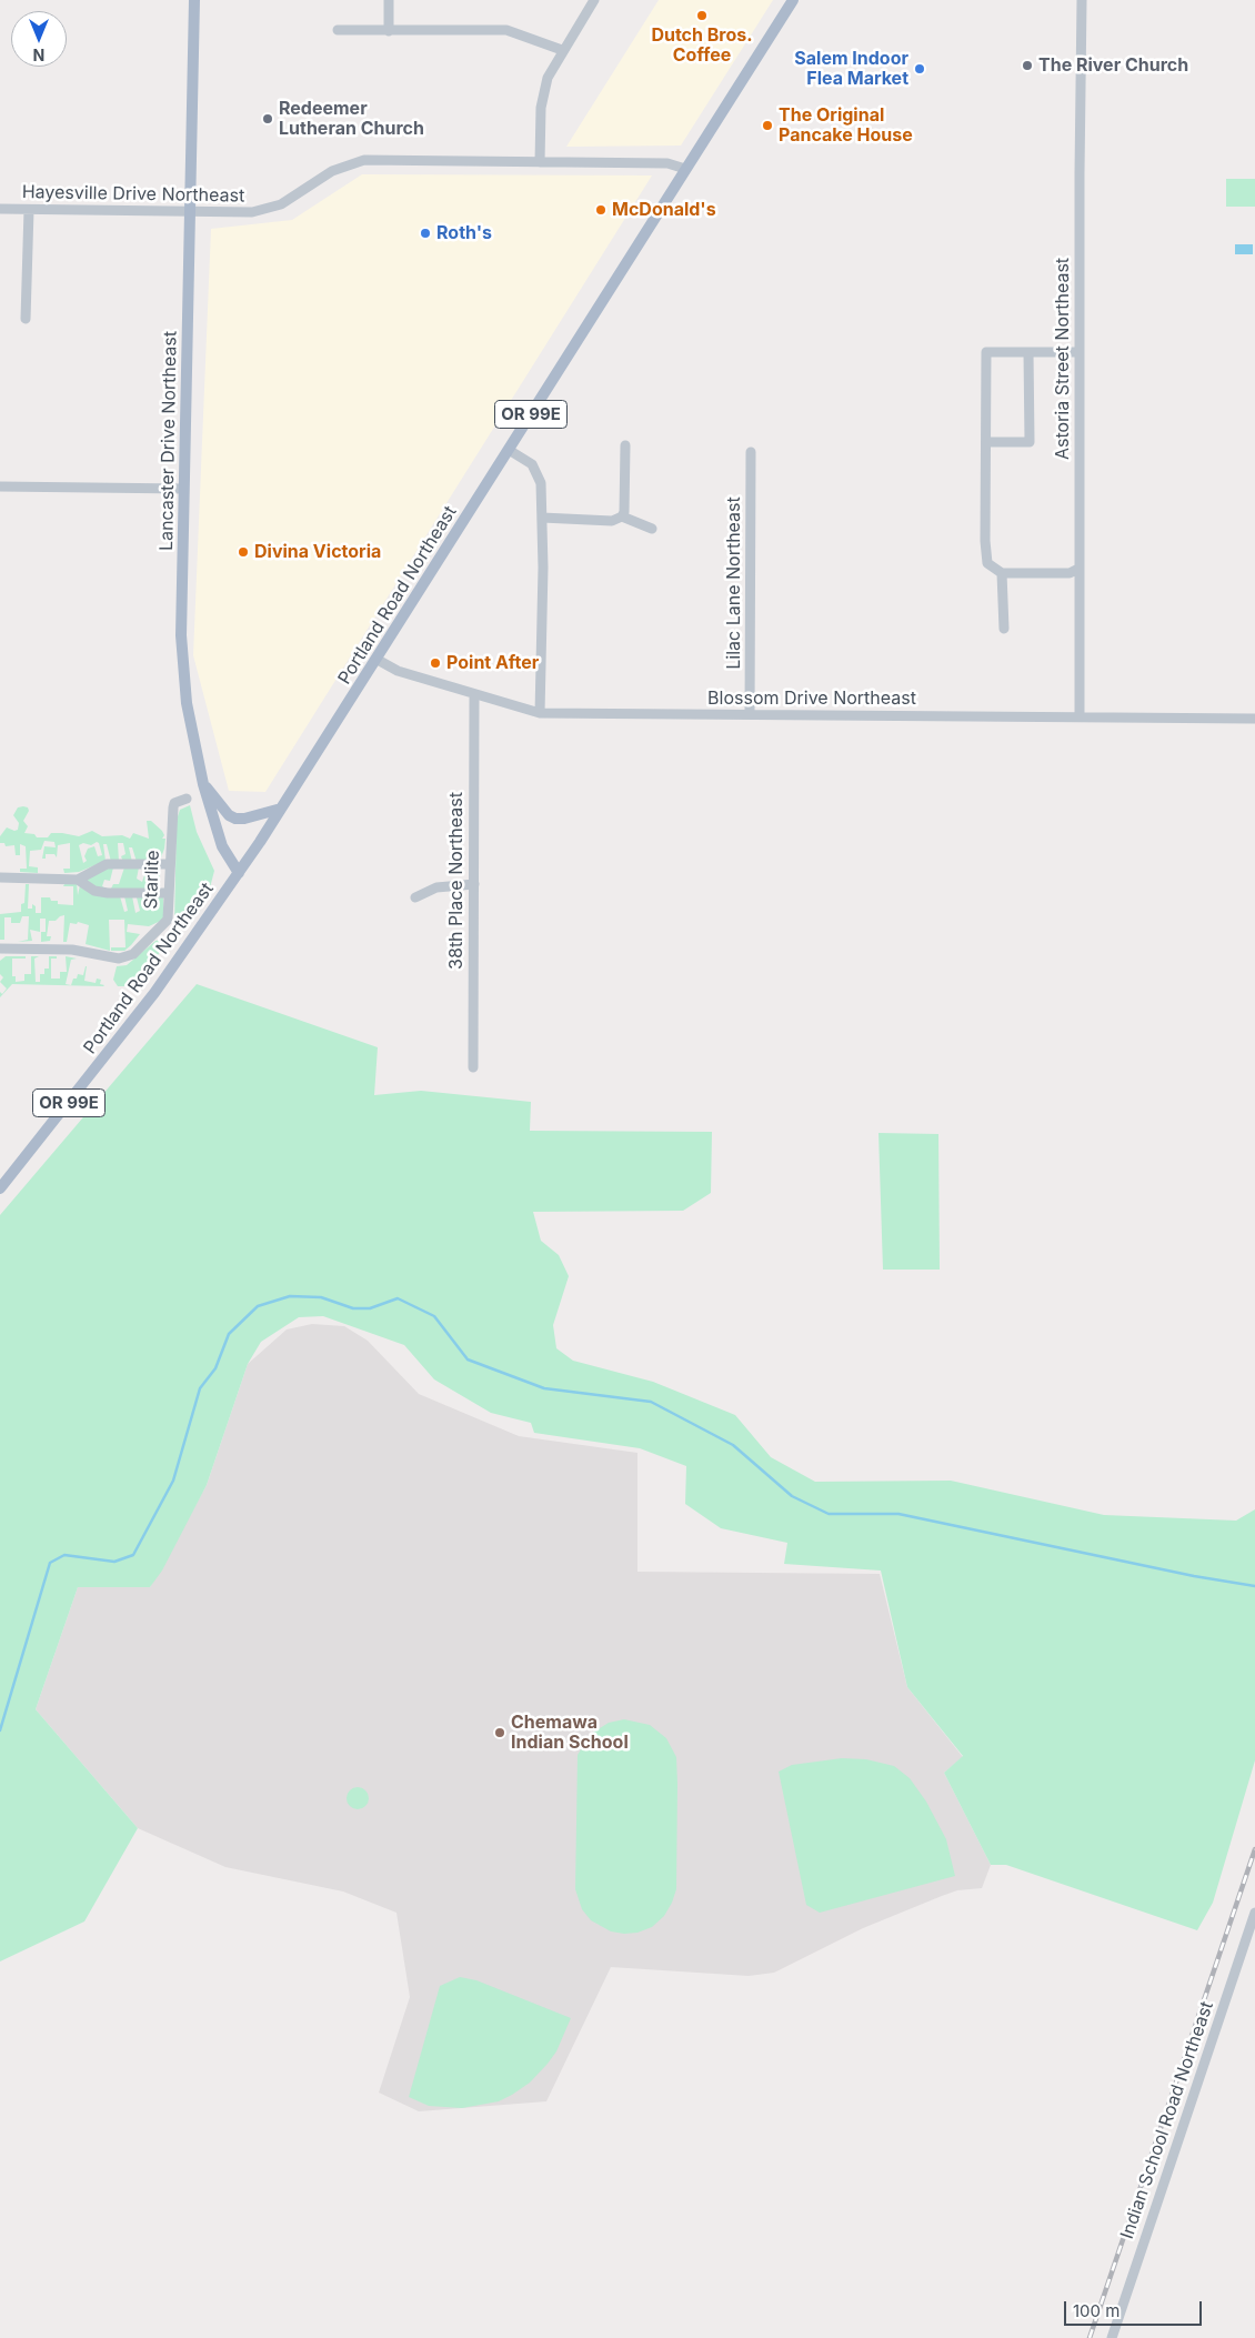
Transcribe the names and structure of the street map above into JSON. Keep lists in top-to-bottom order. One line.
{"streets":{"main road":["OR 99E","Lancaster Drive Northeast","Portland Road Northeast"],"street":["Hayesville Drive Northeast","Astoria Street Northeast","Lilac Lane Northeast","Blossom Drive Northeast","Starlite","38th Place Northeast","Indian School Road Northeast"]},"crossings":[["Hayesville Drive Northeast","Lancaster Drive Northeast"],["Hayesville Drive Northeast","Portland Road Northeast"],["Astoria Street Northeast","Blossom Drive Northeast"],["Lancaster Drive Northeast","Portland Road Northeast"],["Lilac Lane Northeast","Blossom Drive Northeast"],["Portland Road Northeast","Blossom Drive Northeast"],["Blossom Drive Northeast","38th Place Northeast"]],"places":["Dutch Bros. Coffee","The River Church","Salem Indoor Flea Market","Redeemer Lutheran Church","The Original Pancake House","McDonald's","Roth's","Divina Victoria","Point After","Chemawa Indian School"],"scale_bar":"100 m","north":"bottom"}
